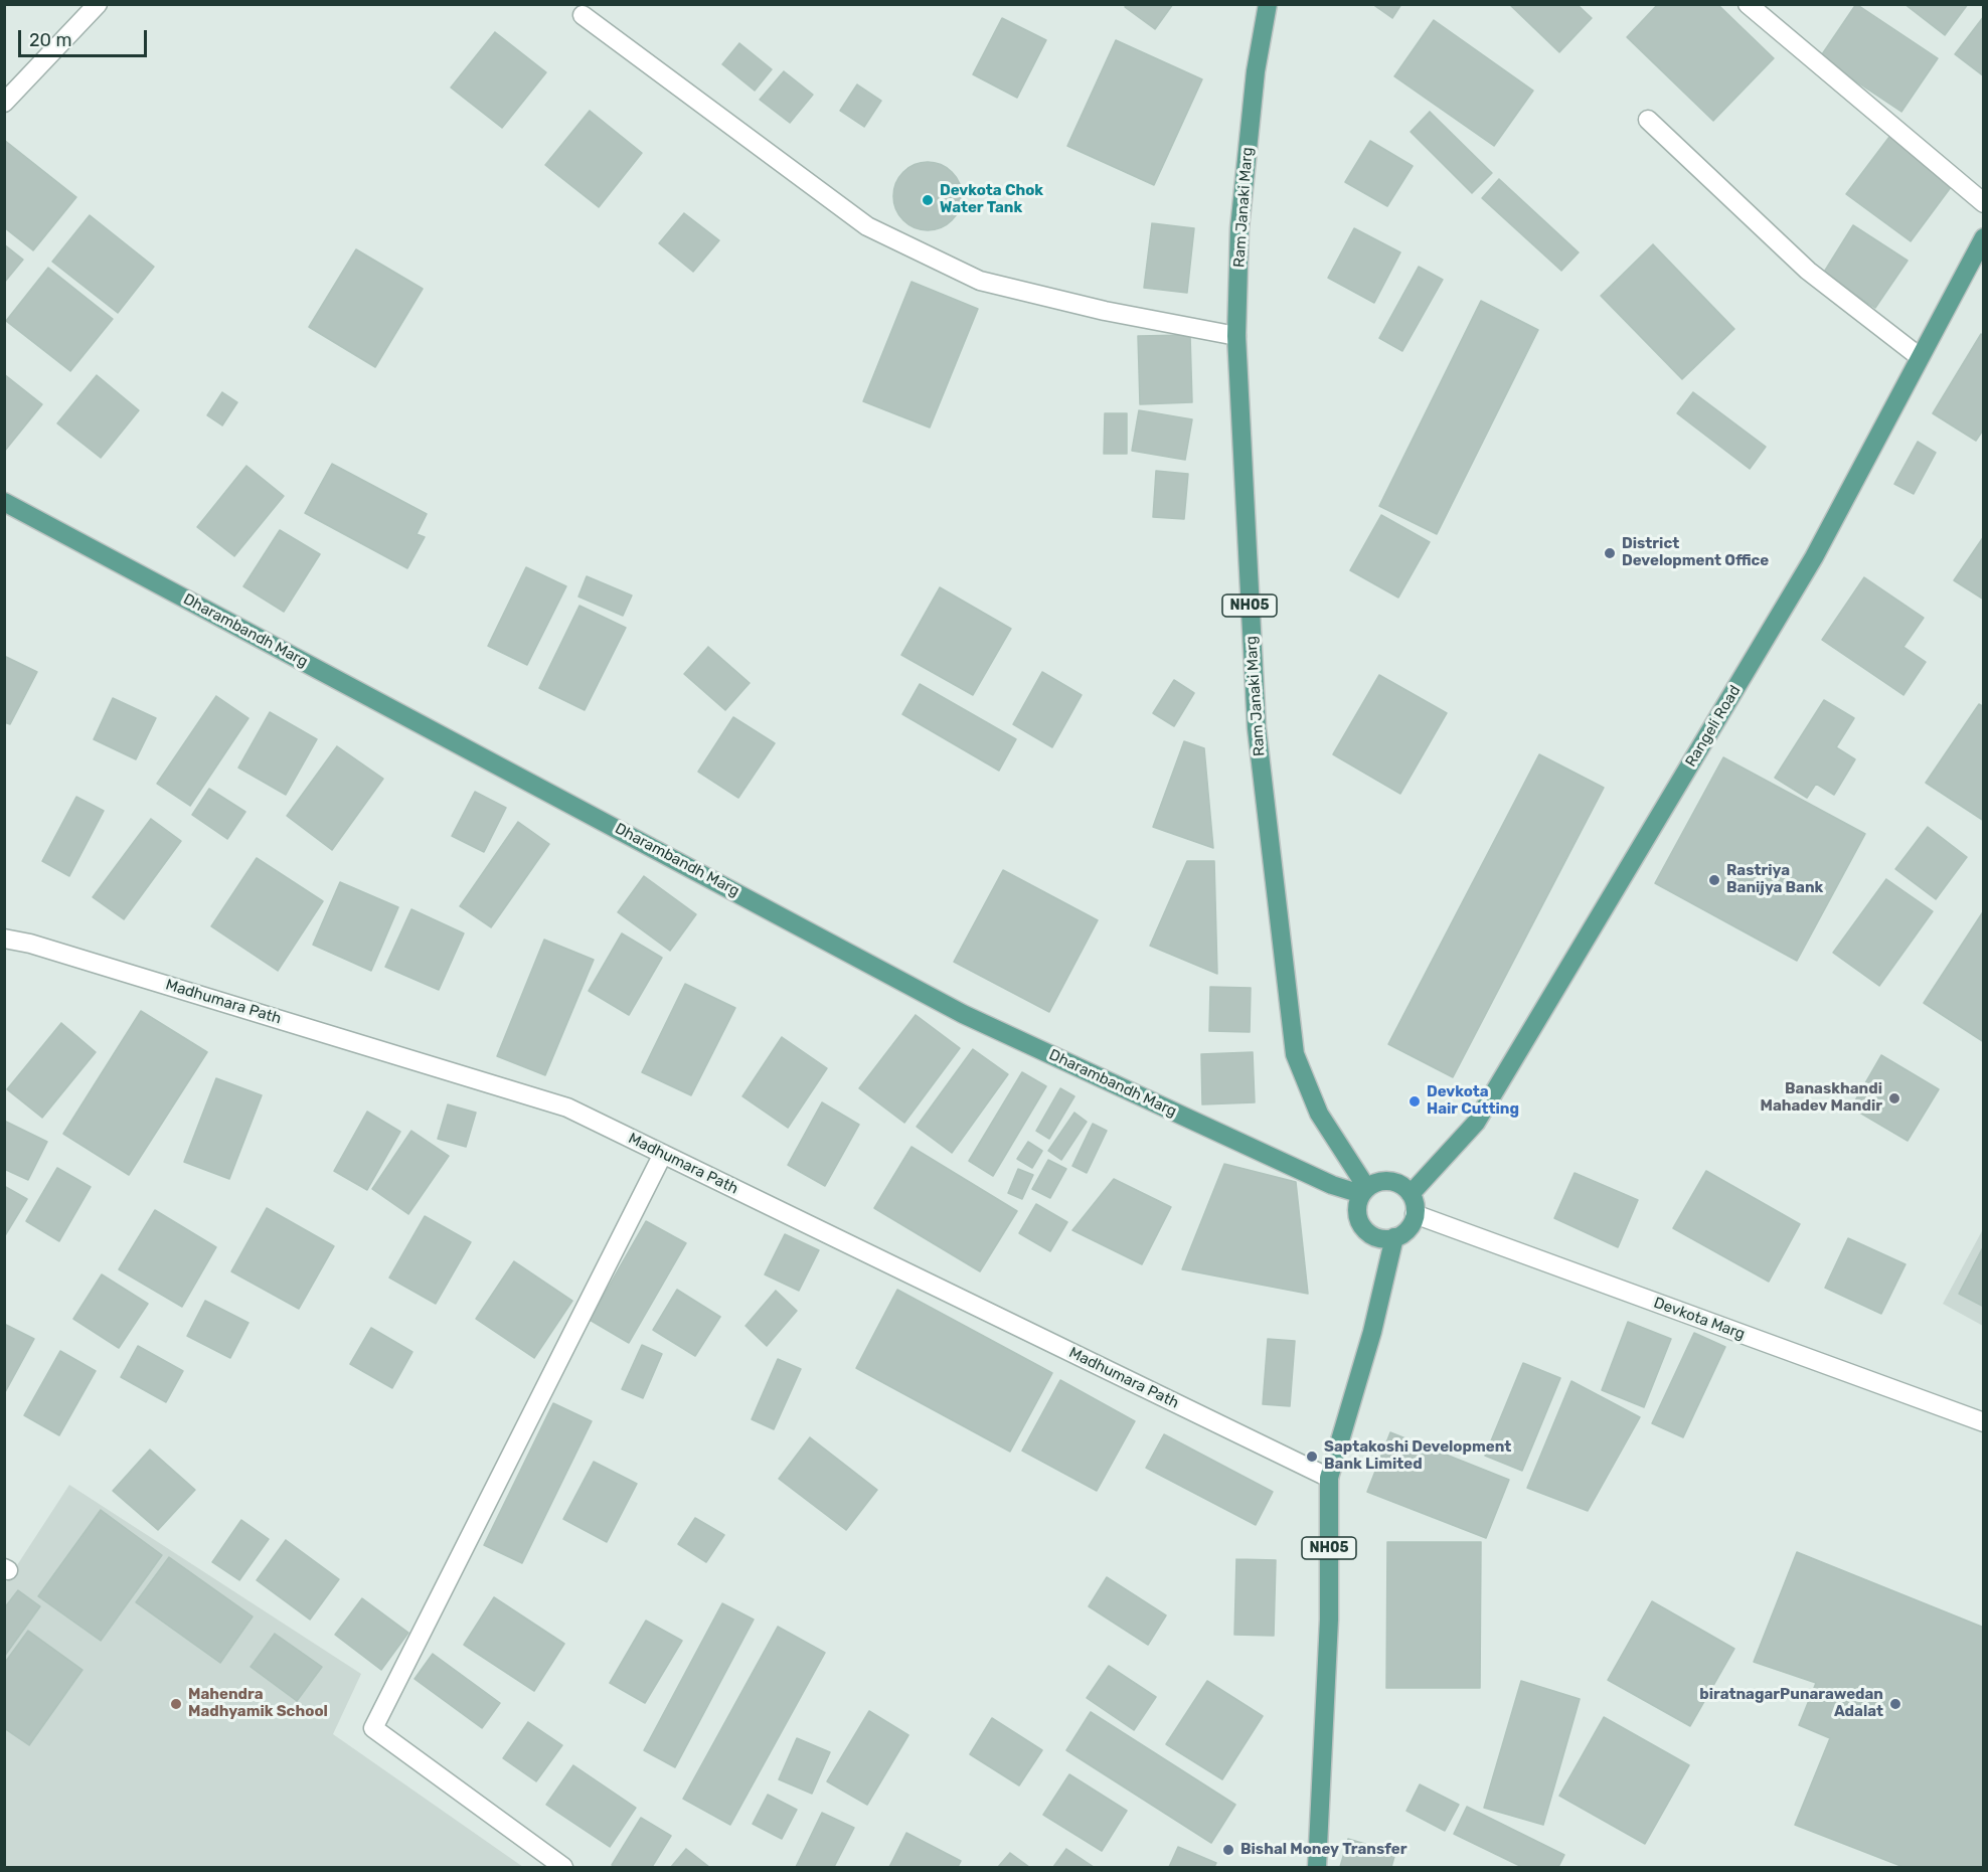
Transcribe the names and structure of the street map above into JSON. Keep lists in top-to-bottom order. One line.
{"streets":{"main road":["Ram Janaki Marg","NH05","Dharambandh Marg","Rangeli Road"],"street":["Madhumara Path","Devkota Marg"]},"crossings":[["Ram Janaki Marg","NH05"],["Ram Janaki Marg","Dharambandh Marg"],["Ram Janaki Marg","Rangeli Road"],["Ram Janaki Marg","Devkota Marg"],["NH05","Dharambandh Marg"],["NH05","Rangeli Road"],["NH05","Madhumara Path"],["NH05","Devkota Marg"],["Dharambandh Marg","Rangeli Road"],["Dharambandh Marg","Devkota Marg"],["Rangeli Road","Devkota Marg"]],"places":["Devkota Chok Water Tank","District Development Office","Rastriya Banijya Bank","Banaskhandi Mahadev Mandir","Devkota Hair Cutting","Saptakoshi Development Bank Limited","Mahendra Madhyamik School","biratnagarPunarawedan Adalat","Bishal Money Transfer"],"scale_bar":"20 m"}
